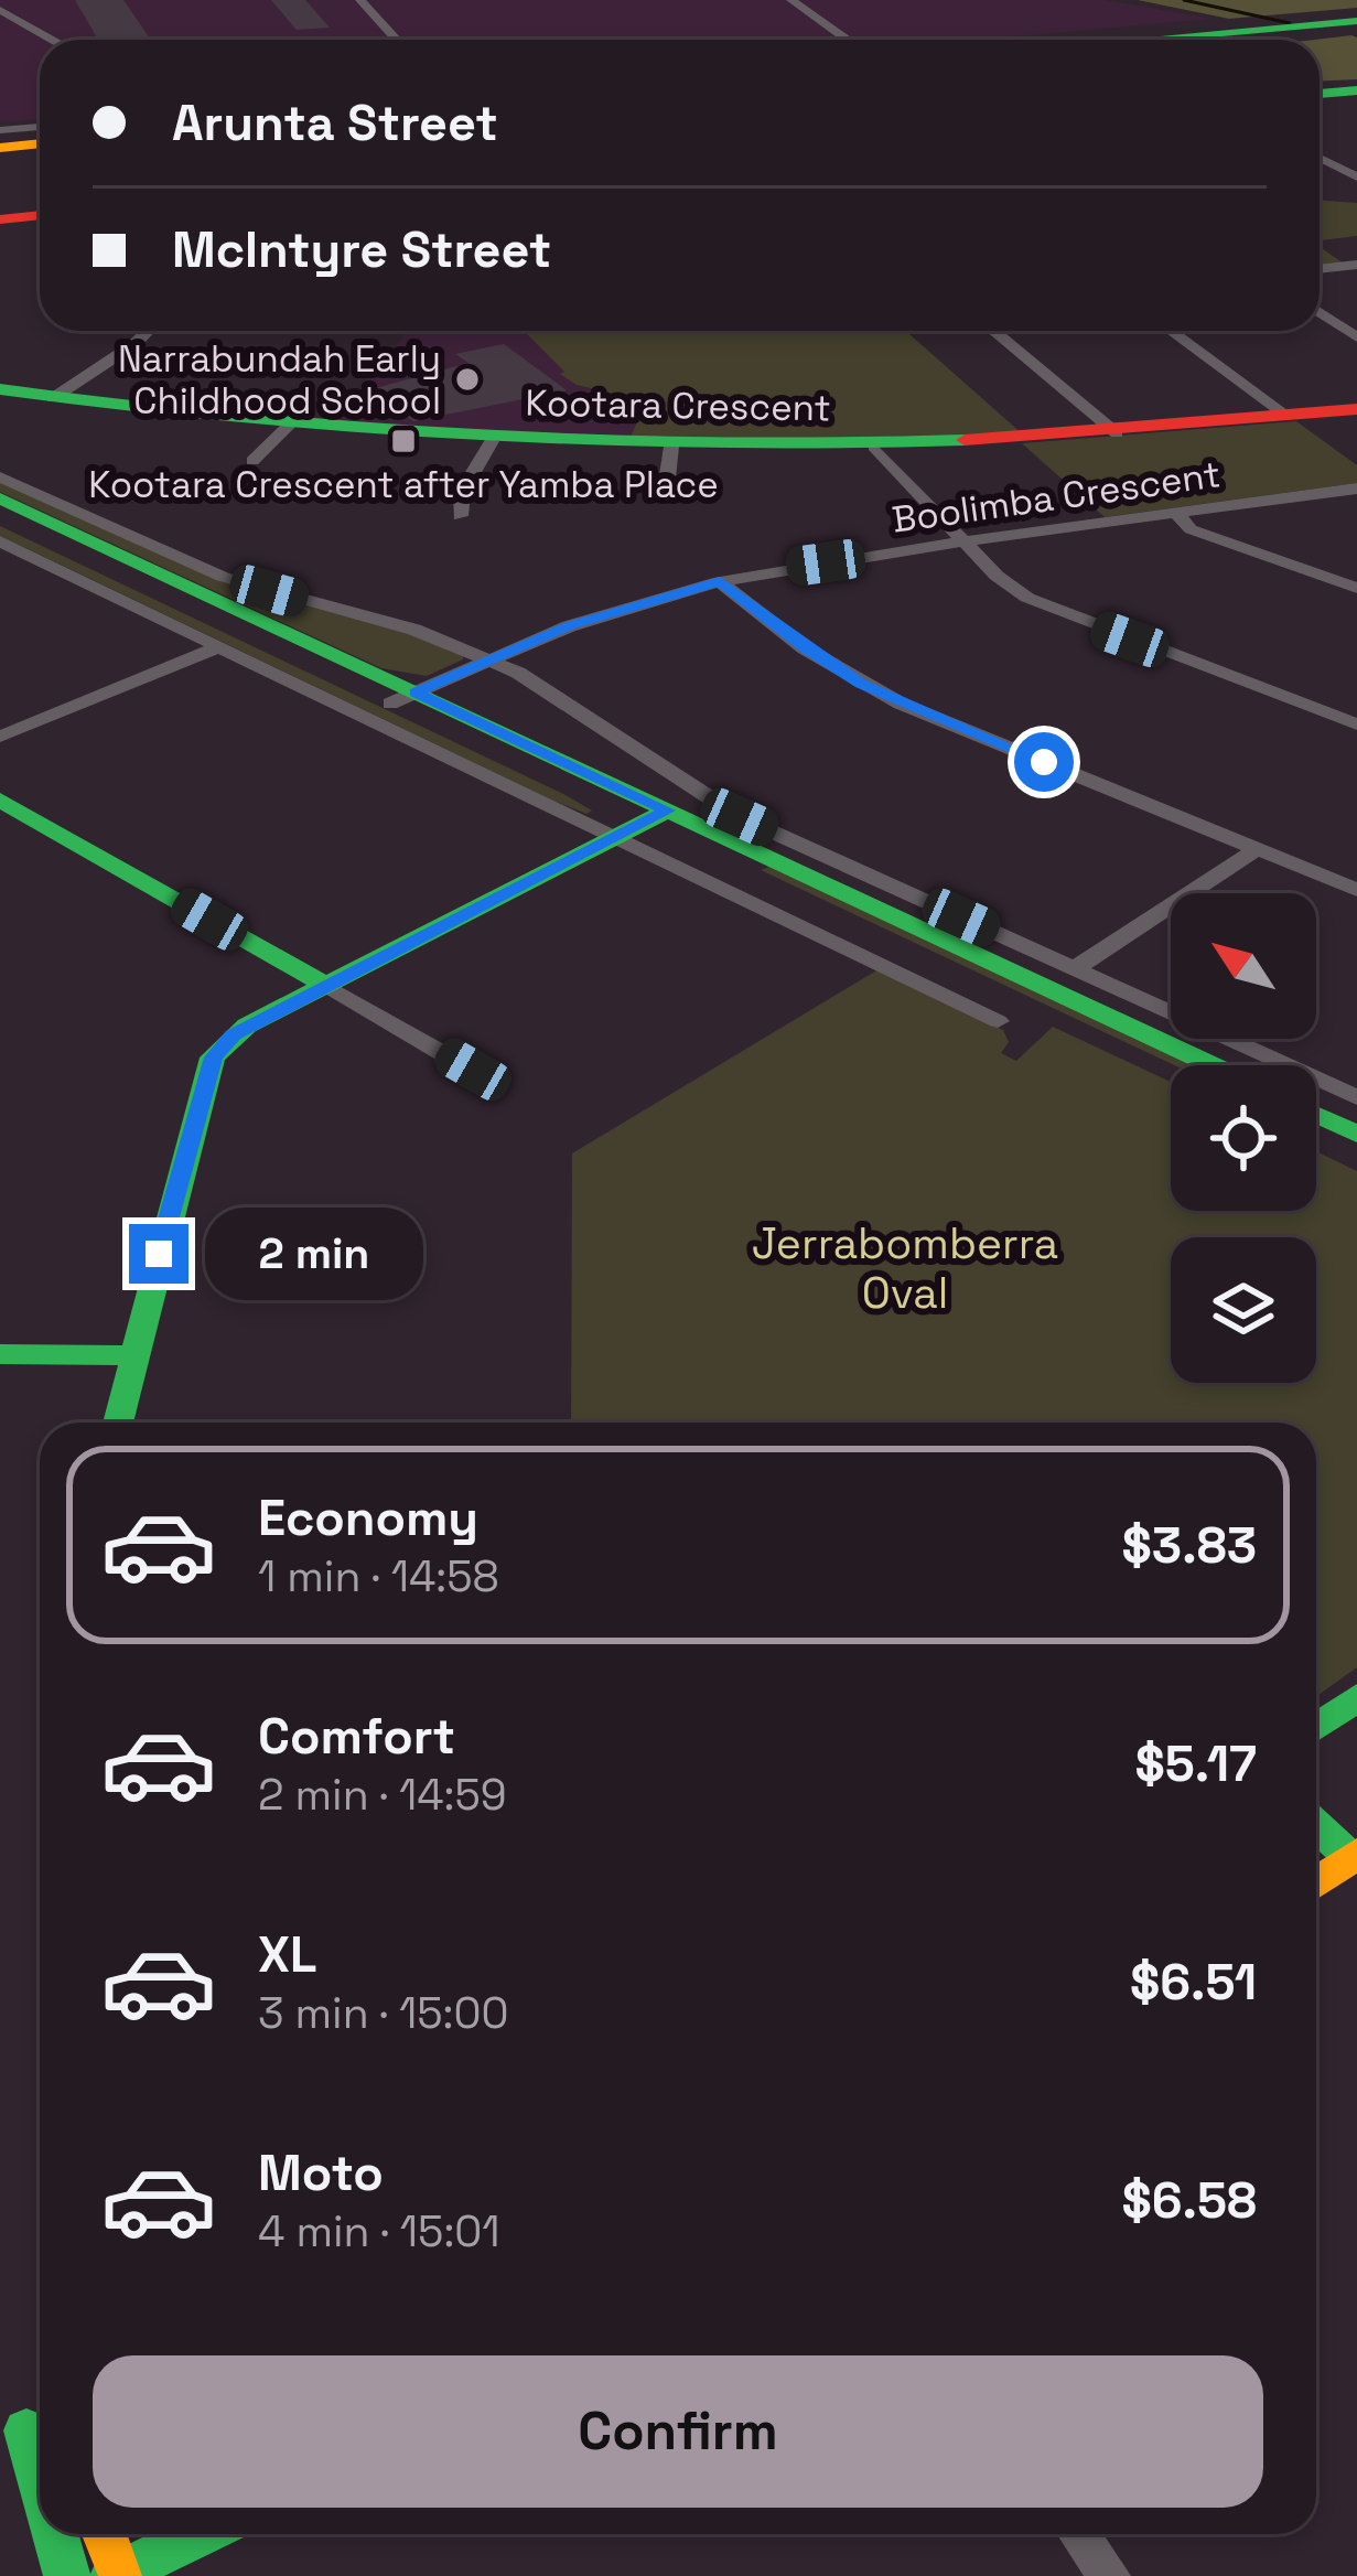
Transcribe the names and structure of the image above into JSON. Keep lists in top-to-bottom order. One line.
{"streets":{"main road":["Kootara Crescent"],"street":["Boolimba Crescent"]},"parks":["Jerrabomberra Oval"],"places":{"other":["Narrabundah Early Childhood School"],"transit":["Kootara Crescent after Yamba Place"]},"north":"top left","page":{"banner":["Arunta Street","McIntyre Street"],"bubble":"2 min","list":[{"name":"Economy","note":"1 min · 14:58","value":"$3.83"},{"name":"Comfort","note":"2 min · 14:59","value":"$5.17"},{"name":"XL","note":"3 min · 15:00","value":"$6.51"},{"name":"Moto","note":"4 min · 15:01","value":"$6.58"}],"buttons":"Confirm"}}
